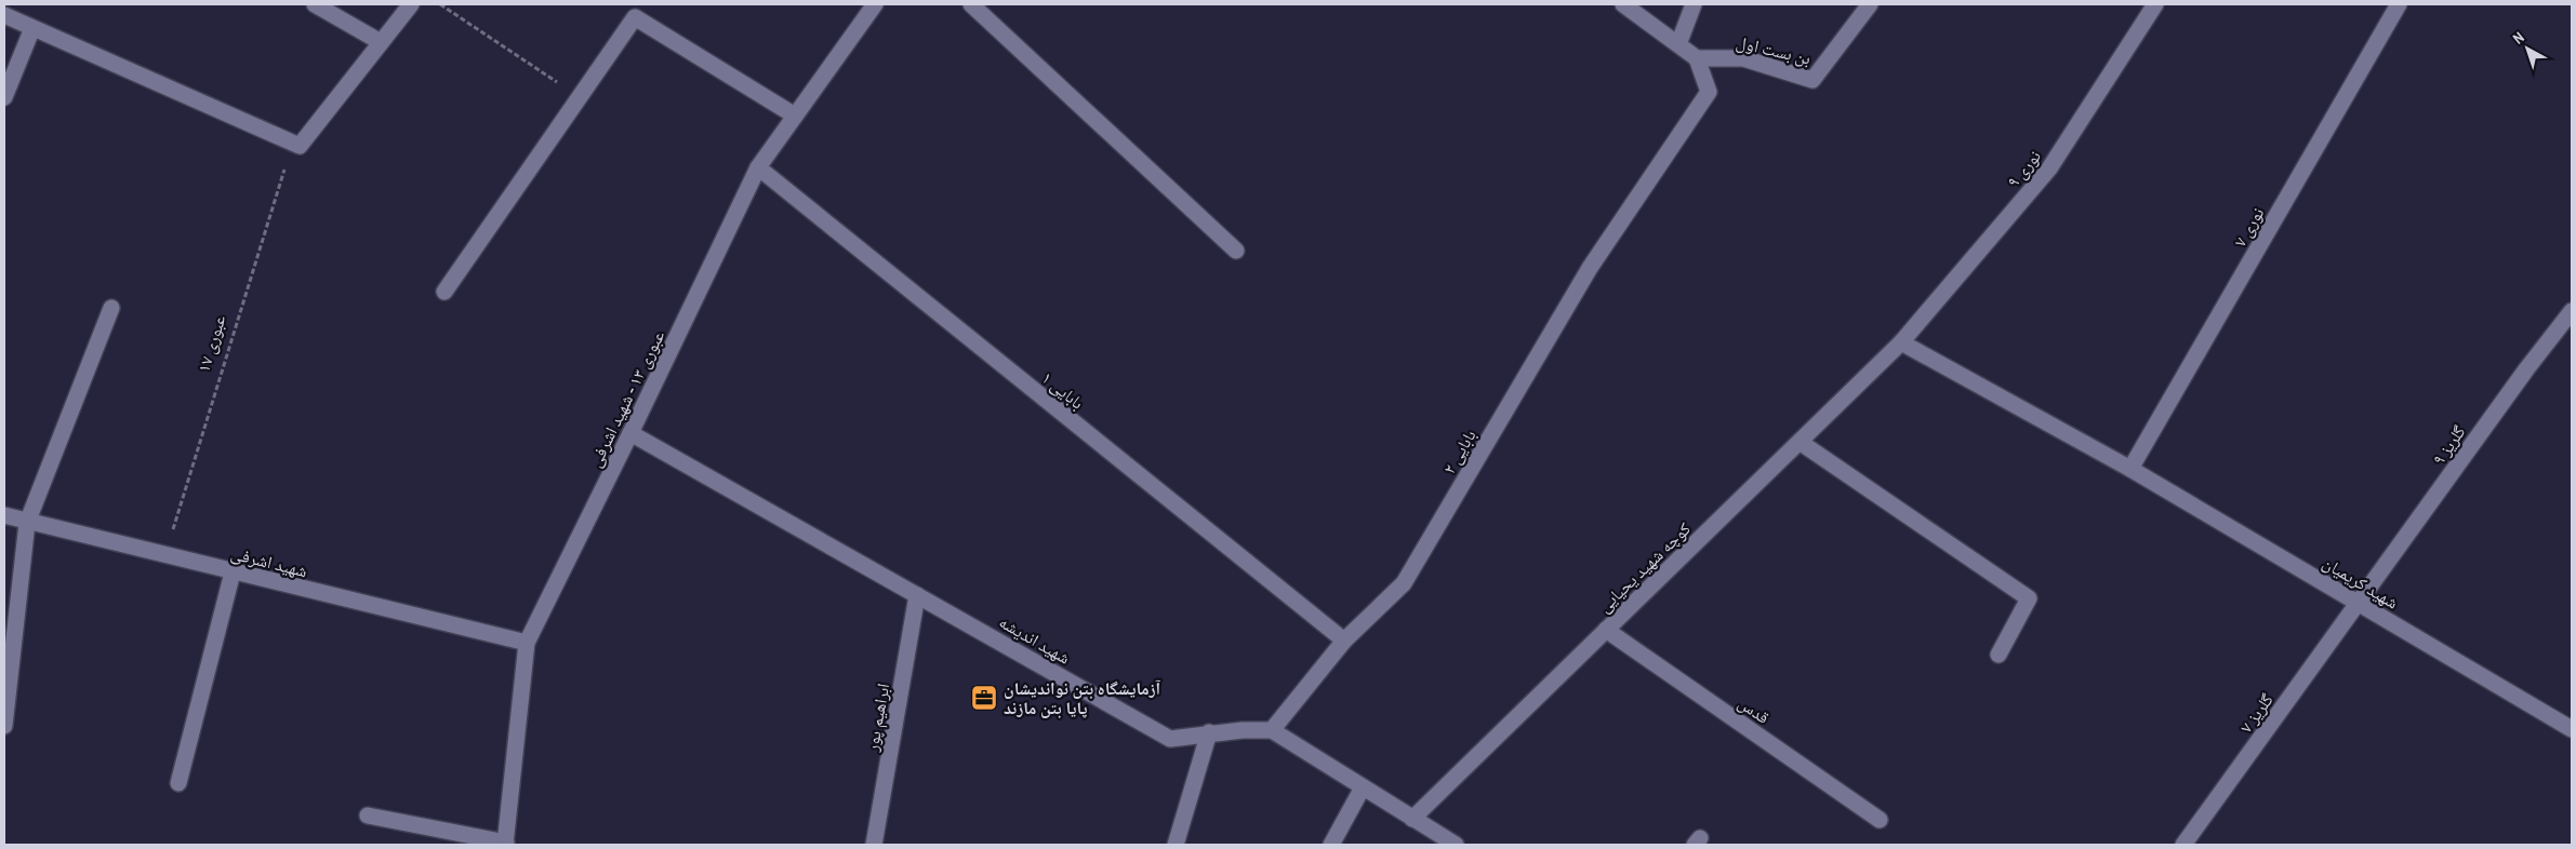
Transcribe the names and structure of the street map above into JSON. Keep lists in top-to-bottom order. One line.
{"streets":{"street":["بن بست اول","نوری ۹","نوری ۷","بابایی ۱","عبوری ۱۳ - شهید اشرفی","گلریز ۹","بابایی ۲","شهید اشرفی","کوچه شهید یحیایی","شهید کریمیان","شهید اندیشه","قدس","گلریز ۷","ابراهیم پور"],"path":["عبوری ۱۷"]},"crossings":[["بن بست اول","بابایی ۲"],["نوری ۹","کوچه شهید یحیایی"],["نوری ۹","شهید کریمیان"],["نوری ۷","شهید کریمیان"],["عبوری ۱۷","شهید اشرفی"],["بابایی ۱","عبوری ۱۳ - شهید اشرفی"],["بابایی ۱","بابایی ۲"],["عبوری ۱۳ - شهید اشرفی","شهید اشرفی"],["عبوری ۱۳ - شهید اشرفی","شهید اندیشه"],["گلریز ۹","شهید کریمیان"],["گلریز ۹","گلریز ۷"],["بابایی ۲","شهید اندیشه"],["کوچه شهید یحیایی","شهید کریمیان"],["کوچه شهید یحیایی","قدس"],["شهید کریمیان","گلریز ۷"],["شهید اندیشه","ابراهیم پور"]],"places":{"office":["آزمایشگاه بتن نواندیشان پایا بتن مازند"]},"north":"top left"}
